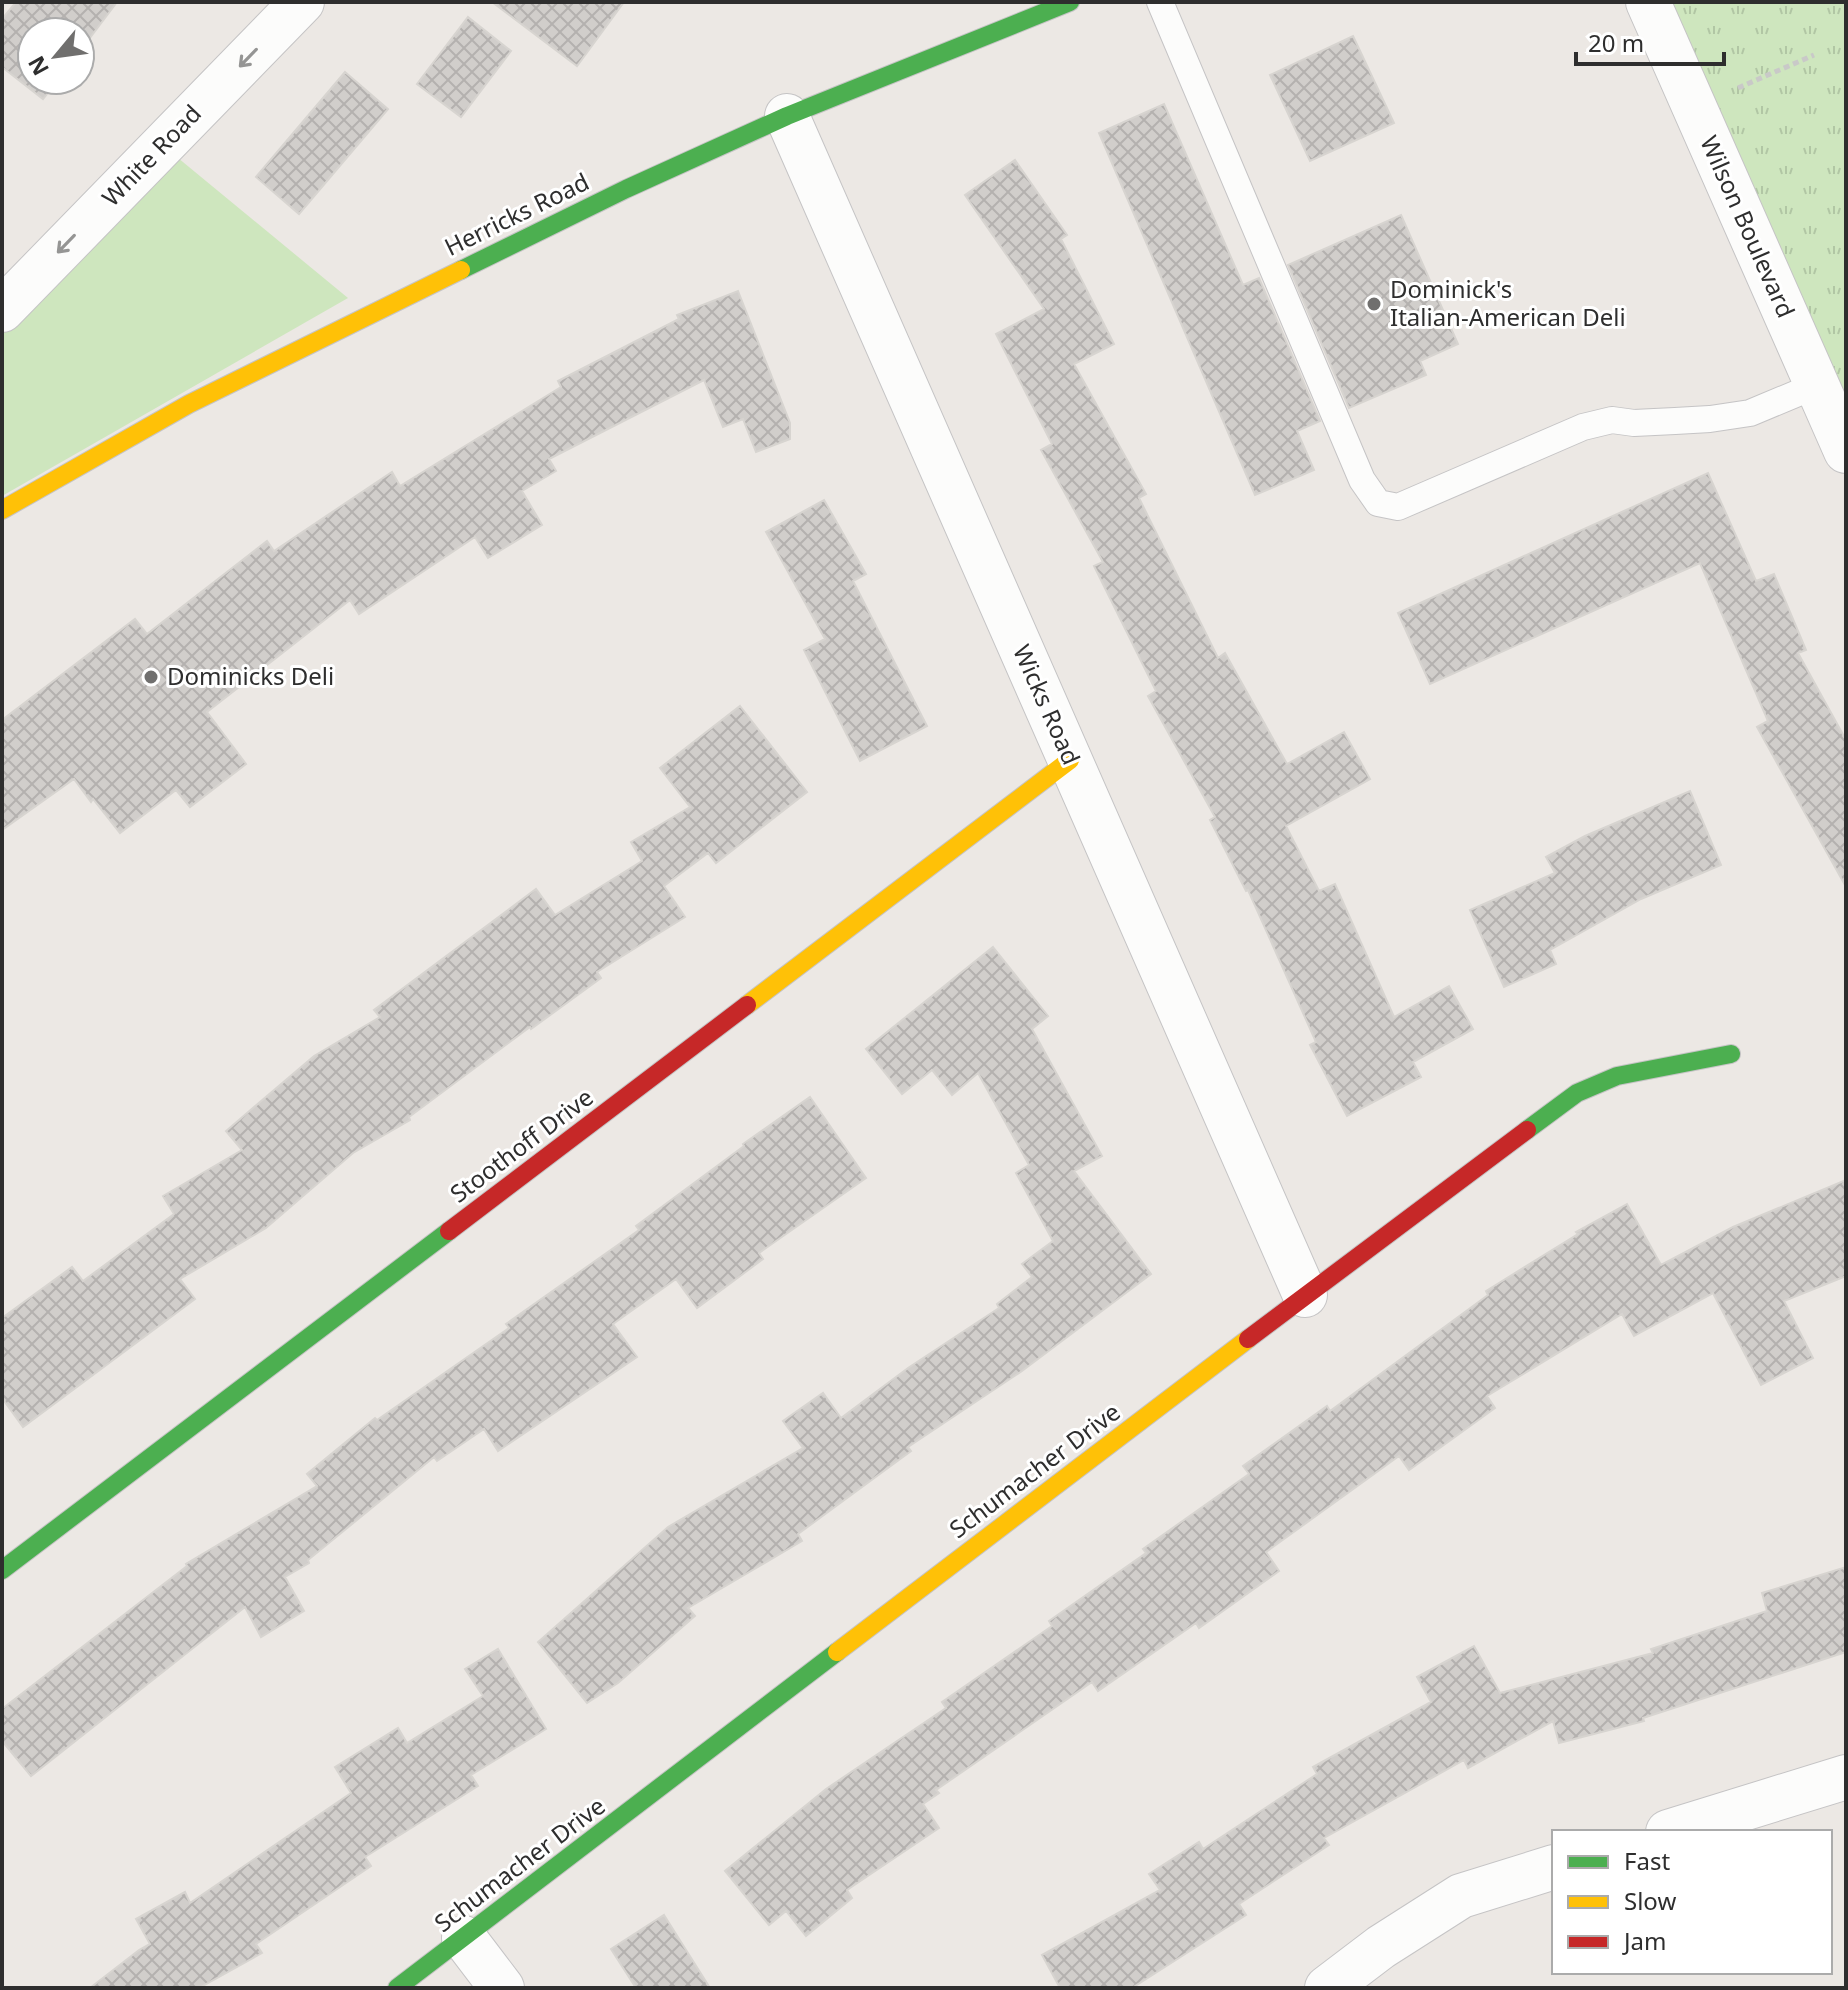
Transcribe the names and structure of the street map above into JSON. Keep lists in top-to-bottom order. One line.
{"streets":{"street":["White Road","Herricks Road","Wilson Boulevard","Wicks Road","Stoothoff Drive","Schumacher Drive"]},"crossings":[["Herricks Road","Wicks Road"],["Wicks Road","Stoothoff Drive"],["Wicks Road","Schumacher Drive"]],"one_way":["White Road"],"places":["Dominick's Italian-American Deli","Dominicks Deli"],"legend":["Fast","Slow","Jam"],"scale_bar":"20 m","north":"bottom left"}
